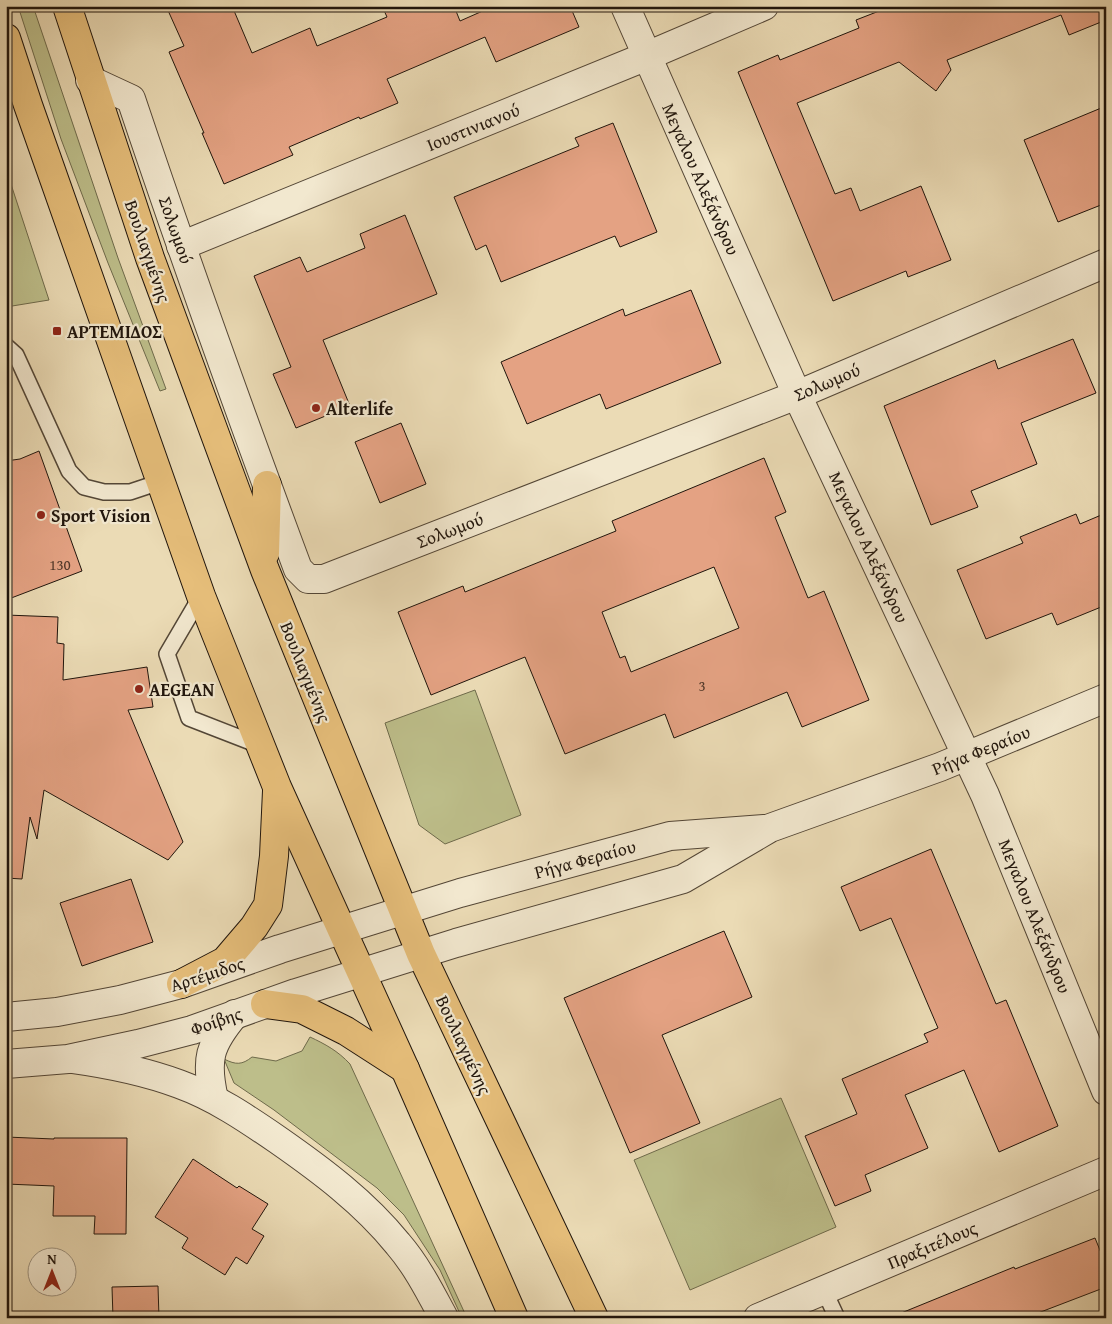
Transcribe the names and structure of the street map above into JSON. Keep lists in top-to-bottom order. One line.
{"streets":{"main road":["Βουλιαγμένης"],"street":["Ιουστινιανού","Μεγαλου Αλεξάνδρου","Σολωμού","Ρήγα Φεραίου","Αρτέμιδος","Φοίβης","Πραξιτέλους"]},"crossings":[["Ιουστινιανού","Μεγαλου Αλεξάνδρου"],["Ιουστινιανού","Σολωμού"],["Μεγαλου Αλεξάνδρου","Σολωμού"],["Μεγαλου Αλεξάνδρου","Ρήγα Φεραίου"],["Σολωμού","Βουλιαγμένης"],["Βουλιαγμένης","Ρήγα Φεραίου"],["Βουλιαγμένης","Αρτέμιδος"],["Βουλιαγμένης","Φοίβης"],["Ρήγα Φεραίου","Αρτέμιδος"],["Ρήγα Φεραίου","Φοίβης"]],"places":{"transit":["ΑΡΤΕΜΙΔΟΣ"],"other":["Alterlife","Sport Vision","AEGEAN"]},"house_numbers":["130","3"],"north":"top"}
